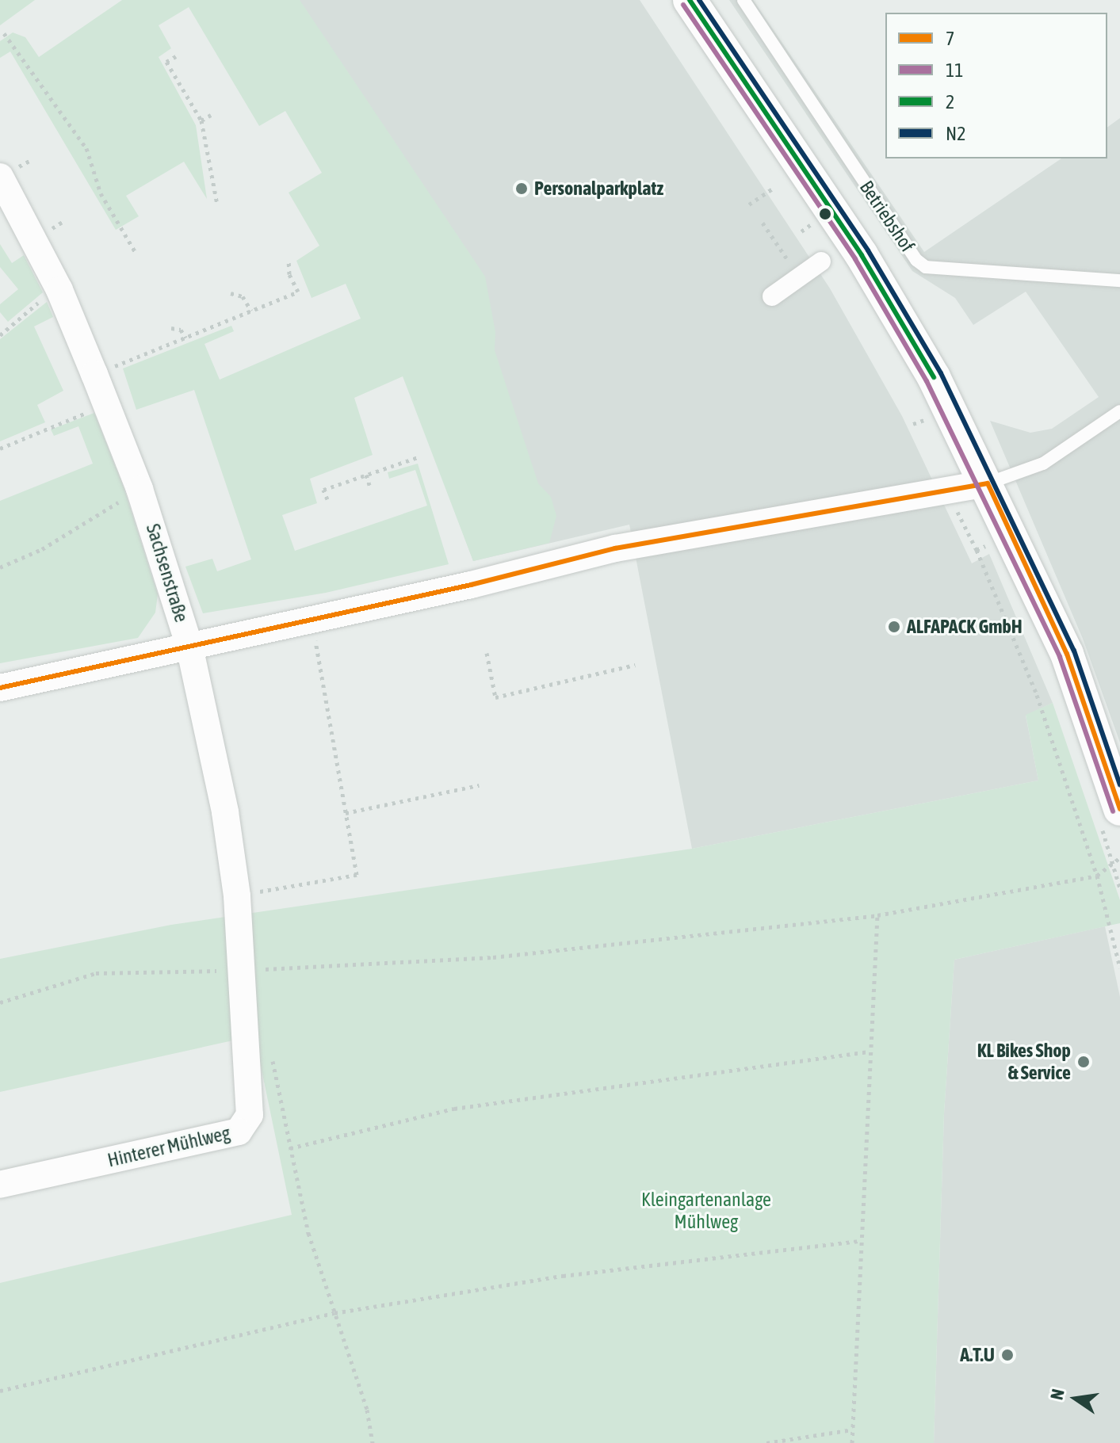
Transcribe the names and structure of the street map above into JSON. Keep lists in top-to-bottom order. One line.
{"streets":{"street":["Sachsenstraße","Hinterer Mühlweg"],"lane":["Betriebshof"]},"crossings":[["Sachsenstraße","Hinterer Mühlweg"]],"parks":["Kleingartenanlage Mühlweg"],"places":["Personalparkplatz","ALFAPACK GmbH","KL Bikes Shop & Service","A.T.U"],"lines":["transit line 2","transit line N2","transit line 11","transit line 7"],"legend":["7","11","2","N2"],"north":"left"}
